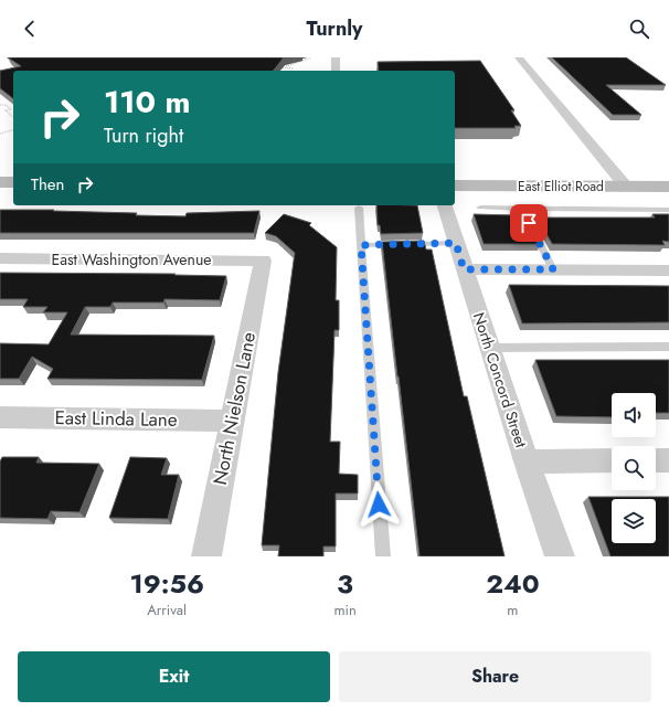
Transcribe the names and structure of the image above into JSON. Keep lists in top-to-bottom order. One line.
{"streets":{"main road":["East Elliot Road"],"street":["East Washington Avenue","North Concord Street","North Nielson Lane","East Linda Lane"]},"crossings":[["East Washington Avenue","North Nielson Lane"],["North Nielson Lane","East Linda Lane"]],"page":{"header":"Turnly","turn":["110 m","Turn right"],"then":"Then","eta":["19:56","Arrival","3","min","240","m"],"buttons":["Exit","Share"]}}
